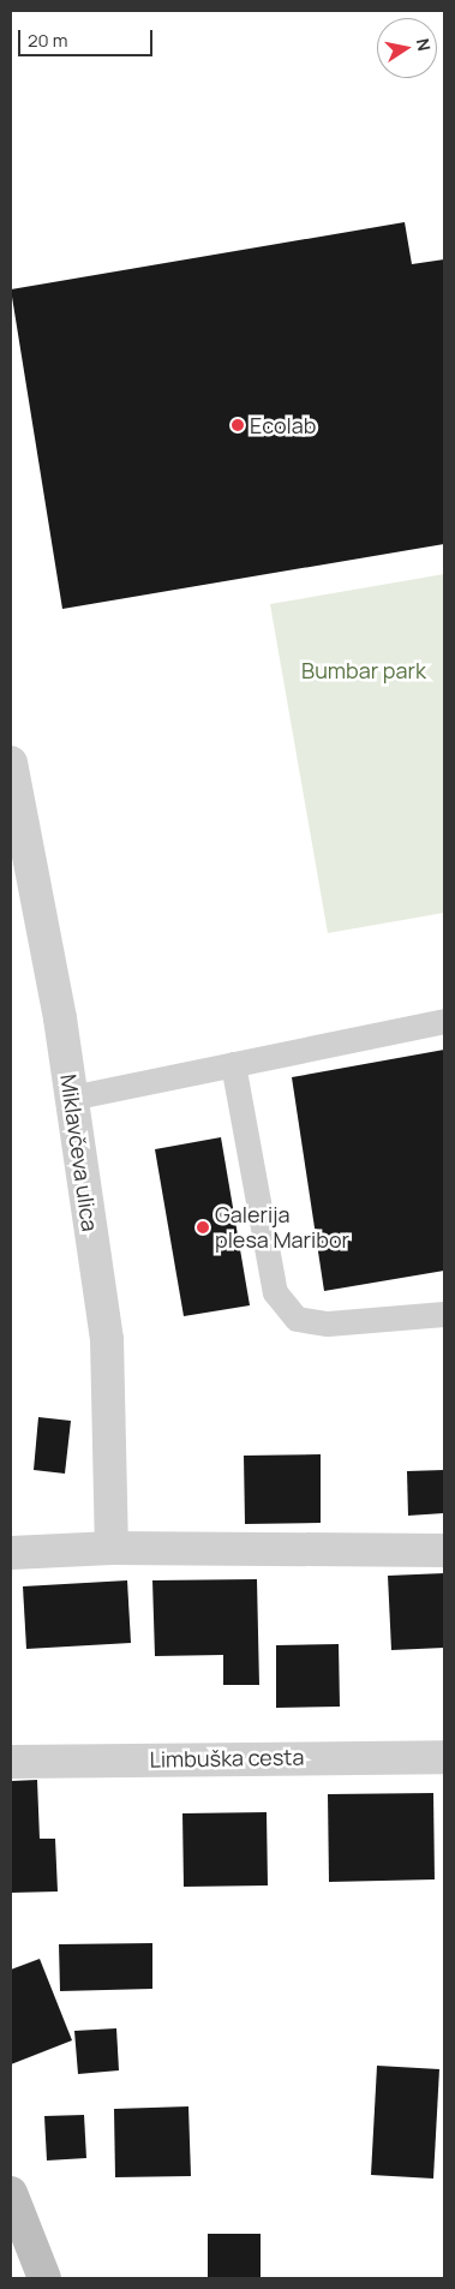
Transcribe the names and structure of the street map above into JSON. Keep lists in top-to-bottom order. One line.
{"streets":{"street":["Miklavčeva ulica","Limbuška cesta"]},"parks":["Bumbar park"],"places":["Ecolab","Galerija plesa Maribor"],"scale_bar":"20 m","north":"right"}
